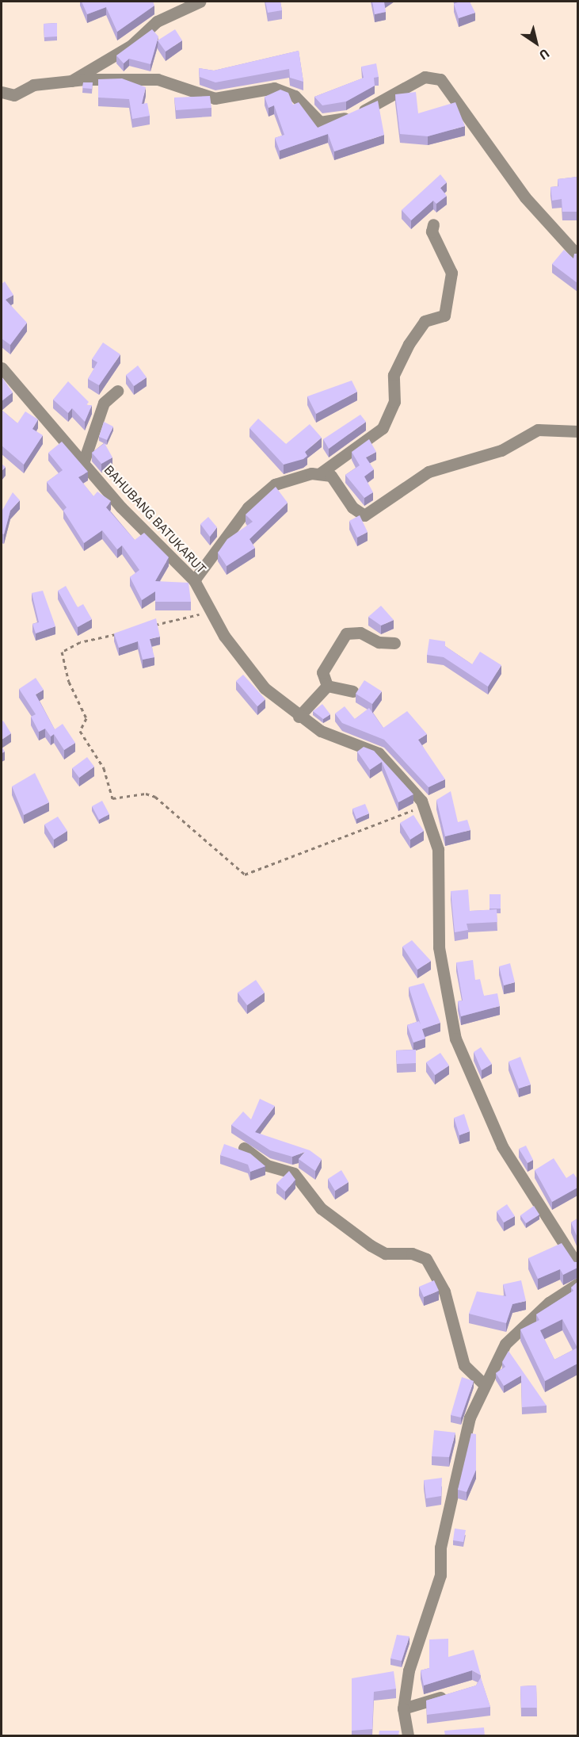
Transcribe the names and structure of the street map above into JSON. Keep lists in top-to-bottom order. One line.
{"streets":{"street":["BAHUBANG BATUKARUT"]},"north":"bottom right"}
